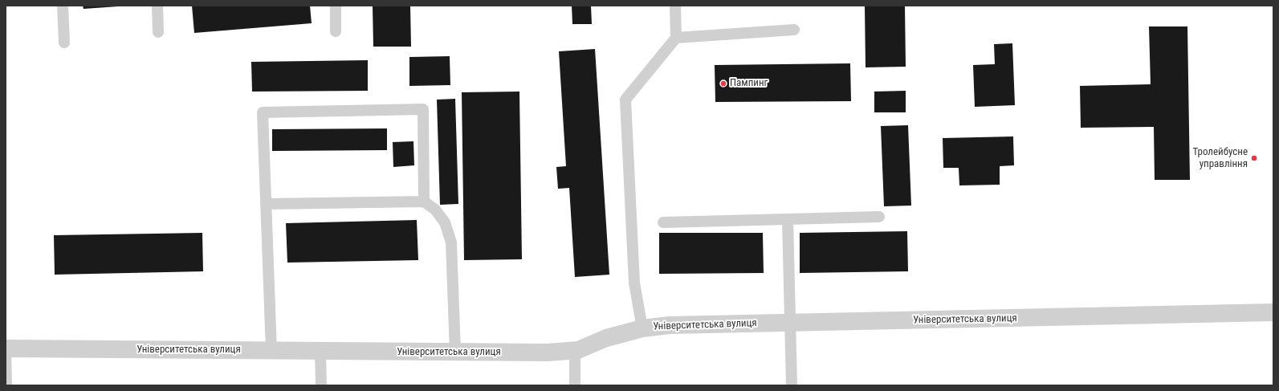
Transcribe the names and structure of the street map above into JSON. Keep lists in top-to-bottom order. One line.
{"streets":{"street":["Університетська вулиця"]},"places":["Пампинг","Тролейбусне управління"]}
